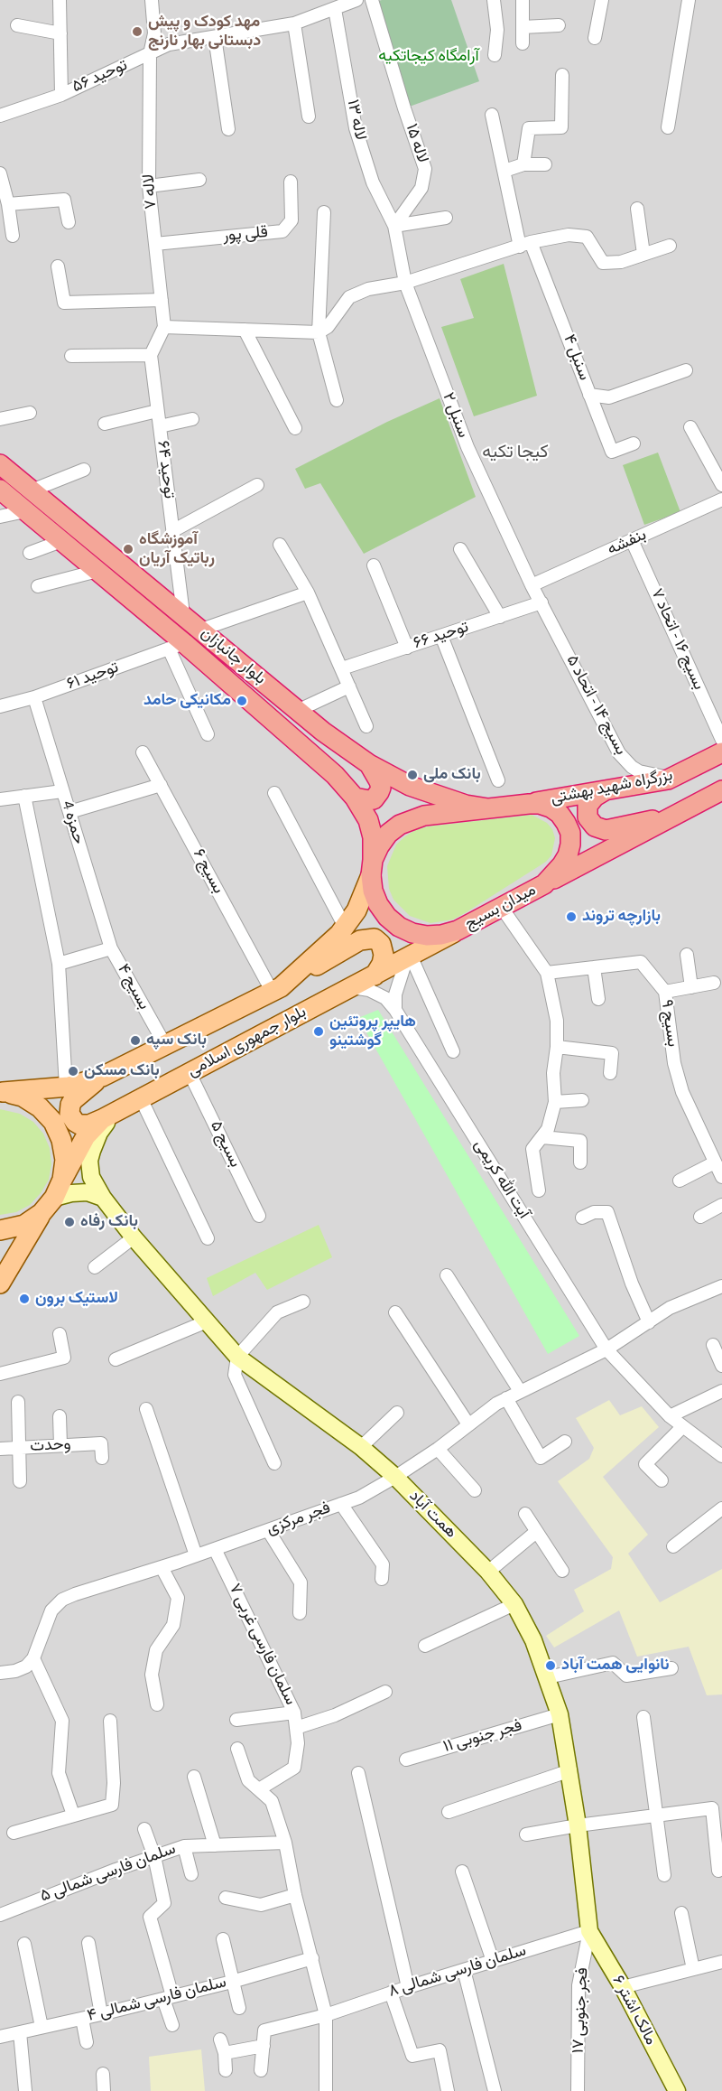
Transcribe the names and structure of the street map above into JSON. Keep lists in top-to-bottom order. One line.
{"streets":{"highway":["بلوار جانبازان","بزرگراه شهید بهشتی","میدان بسیج"],"main road":["بلوار جمهوری اسلامی","همت آباد","مالک اشتر ۶"],"street":["توحید ۵۶","لاله ۱۳","لاله ۱۵","لاله ۷","قلی پور","سنبل ۴","سنبل ۲","توحید ۶۴","بنفشه","توحید ۶۶","بسیج ۱۶ - اتحاد ۷","توحید ۶۱","بسیج ۱۴ - اتحاد ۵","حمزه 4","بسیج ۶","بسیج ۴","بسیج ۹","بسیج ۵","آیت الله کریمی","وحدت","فجر مرکزی","سلمان فارسی غربی ۷","فجر جنوبی ۱۱","سلمان فارسی شمالی ۵","سلمان فارسی شمالی ۸","سلمان فارسی شمالی ۴","فجر جنوبی ۱۷"]},"crossings":[["توحید ۵۶","لاله ۱۳"],["توحید ۵۶","لاله ۷"],["لاله ۱۳","لاله ۱۵"],["لاله ۷","قلی پور"],["سنبل ۲","بنفشه"],["سنبل ۲","توحید ۶۶"],["سنبل ۲","بسیج ۱۴ - اتحاد ۵"],["توحید ۶۴","بلوار جانبازان"],["بنفشه","بسیج ۱۶ - اتحاد ۷"],["توحید ۶۶","بسیج ۱۴ - اتحاد ۵"],["بلوار جانبازان","توحید ۶۱"],["بلوار جانبازان","میدان بسیج"],["بلوار جانبازان","بلوار جمهوری اسلامی"],["توحید ۶۱","حمزه 4"],["بسیج ۱۴ - اتحاد ۵","بزرگراه شهید بهشتی"],["بزرگراه شهید بهشتی","میدان بسیج"],["حمزه 4","بسیج ۴"],["بسیج ۶","بلوار جمهوری اسلامی"],["میدان بسیج","بلوار جمهوری اسلامی"],["بسیج ۴","بلوار جمهوری اسلامی"],["بلوار جمهوری اسلامی","بسیج ۵"],["بلوار جمهوری اسلامی","آیت الله کریمی"],["بلوار جمهوری اسلامی","همت آباد"],["آیت الله کریمی","فجر مرکزی"],["همت آباد","فجر مرکزی"],["همت آباد","فجر جنوبی ۱۱"],["همت آباد","سلمان فارسی شمالی ۸"],["همت آباد","فجر جنوبی ۱۷"],["همت آباد","مالک اشتر ۶"],["فجر مرکزی","سلمان فارسی غربی ۷"],["سلمان فارسی شمالی ۸","فجر جنوبی ۱۷"],["سلمان فارسی شمالی ۸","مالک اشتر ۶"],["فجر جنوبی ۱۷","مالک اشتر ۶"]],"districts":["کیجا تکیه"],"parks":["آرامگاه کیجاتکیه"],"places":["مهد کودک و پیش دبستانی بهار نارنج","آموزشگاه رباتیک آریان","مکانیکی حامد","بانک ملی","بازارچه تروند","هایپر پروتئین گوشتینو","بانک سپه","بانک مسکن","بانک رفاه","لاستیک برون","نانوایی همت آباد"]}
